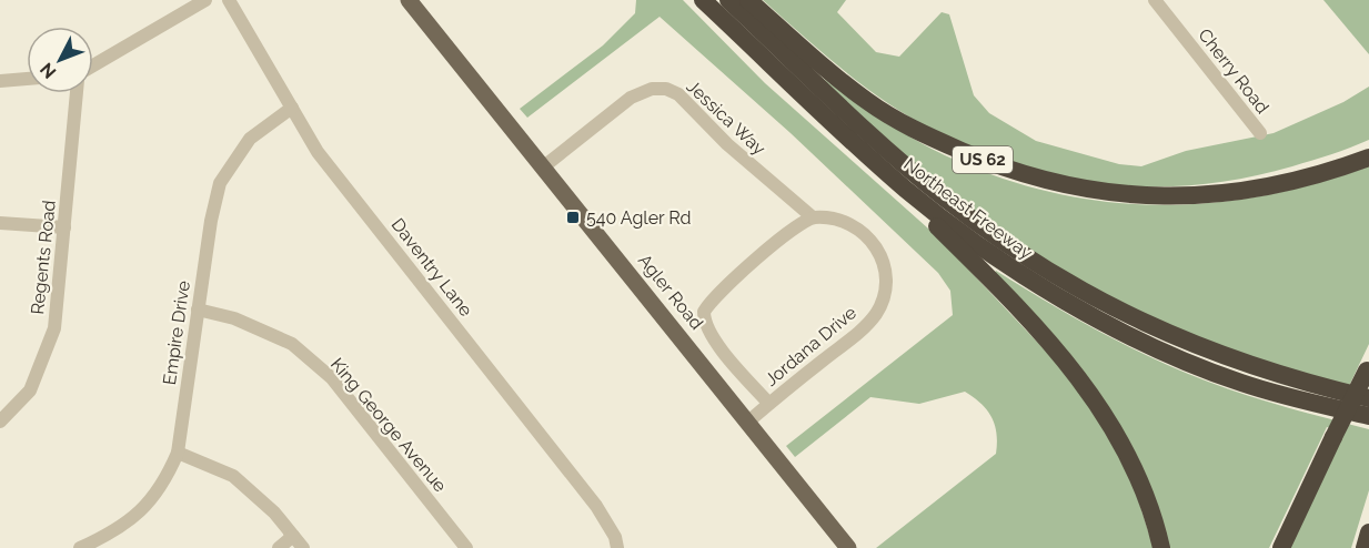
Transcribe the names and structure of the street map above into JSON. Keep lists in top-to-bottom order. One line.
{"streets":{"highway":["US 62","Northeast Freeway"],"main road":["Agler Road"],"street":["Cherry Road","Jessica Way","Regents Road","Daventry Lane","Empire Drive","Jordana Drive","King George Avenue"]},"crossings":[["Jessica Way","Agler Road"],["Jessica Way","Jordana Drive"],["Daventry Lane","Empire Drive"],["Agler Road","Jordana Drive"],["Empire Drive","King George Avenue"]],"places":{"transit":["540 Agler Rd"]},"north":"bottom left"}
